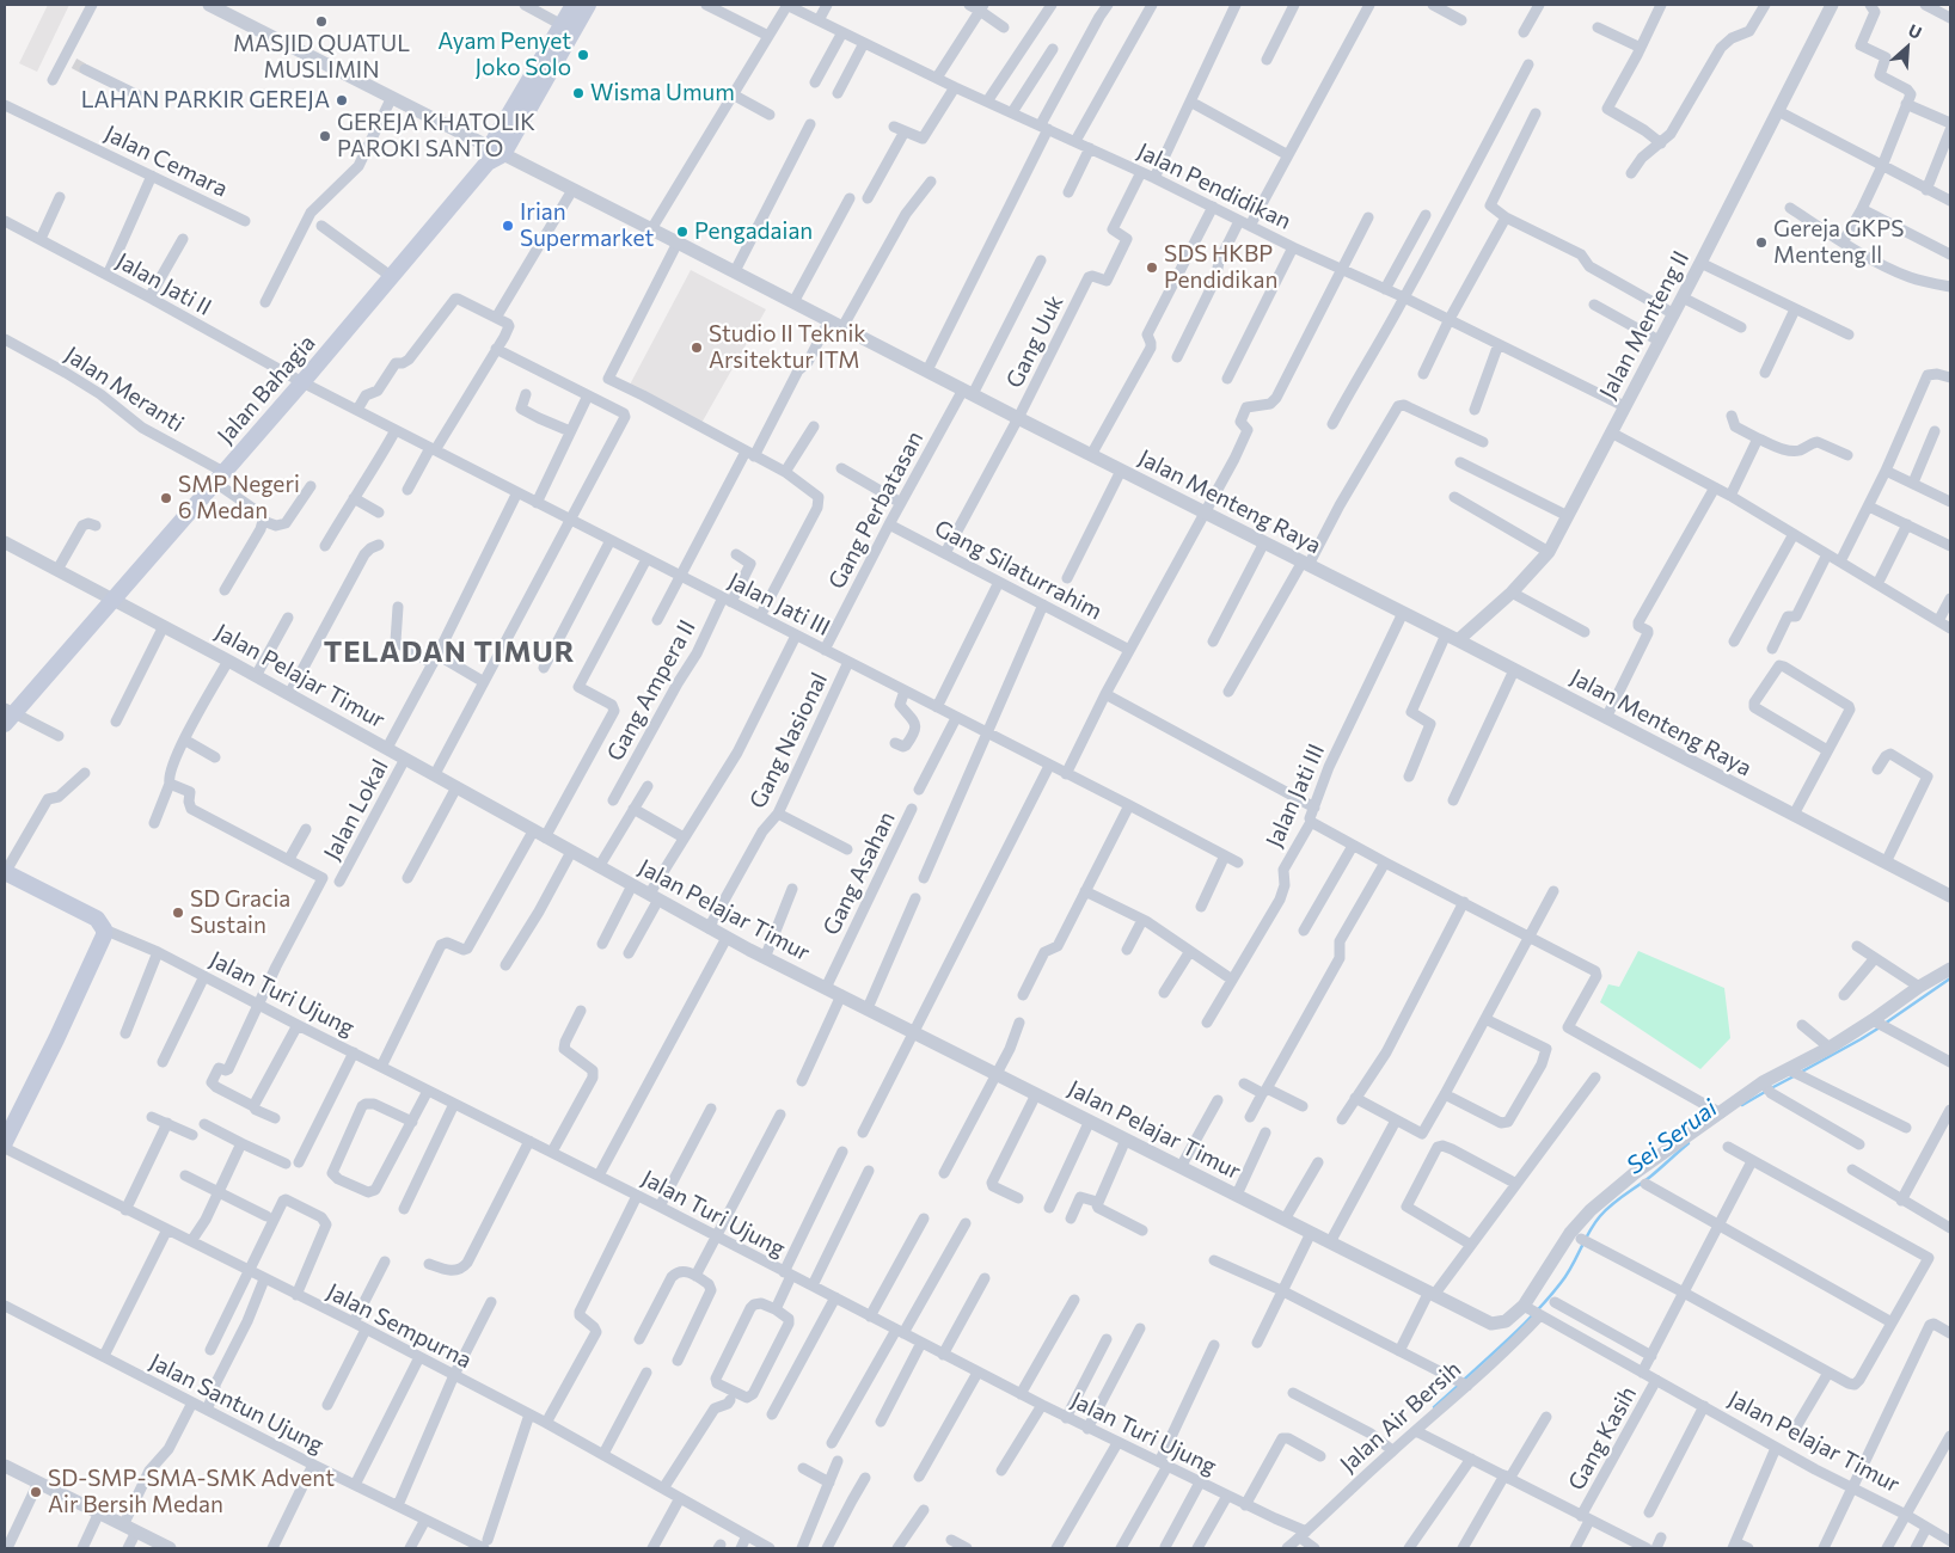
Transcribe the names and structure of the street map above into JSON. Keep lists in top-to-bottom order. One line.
{"streets":{"main road":["Jalan Bahagia"],"street":["Jalan Cemara","Jalan Pendidikan","Jalan Jati II","Jalan Menteng II","Gang Uuk","Jalan Meranti","Jalan Menteng Raya","Gang Perbatasan","Gang Silaturrahim","Jalan Jati III","Jalan Pelajar Timur","Gang Ampera II","Gang Nasional","Jalan Lokal","Gang Asahan","Jalan Turi Ujung","Jalan Sempurna","Jalan Santun Ujung","Jalan Air Bersih","Gang Kasih"]},"crossings":[["Jalan Pendidikan","Jalan Menteng II"],["Jalan Pendidikan","Gang Uuk"],["Jalan Jati II","Jalan Bahagia"],["Jalan Jati II","Jalan Jati III"],["Jalan Menteng II","Jalan Menteng Raya"],["Gang Uuk","Jalan Menteng Raya"],["Gang Uuk","Gang Silaturrahim"],["Jalan Meranti","Jalan Bahagia"],["Jalan Bahagia","Jalan Menteng Raya"],["Jalan Bahagia","Jalan Jati III"],["Jalan Bahagia","Jalan Pelajar Timur"],["Jalan Menteng Raya","Gang Perbatasan"],["Jalan Menteng Raya","Jalan Jati III"],["Gang Perbatasan","Gang Silaturrahim"],["Gang Perbatasan","Jalan Jati III"],["Jalan Jati III","Gang Ampera II"],["Jalan Jati III","Gang Nasional"],["Jalan Pelajar Timur","Gang Nasional"],["Jalan Pelajar Timur","Jalan Lokal"],["Jalan Pelajar Timur","Gang Asahan"],["Jalan Pelajar Timur","Gang Kasih"],["Jalan Lokal","Jalan Turi Ujung"],["Jalan Turi Ujung","Jalan Air Bersih"]],"districts":["TELADAN TIMUR"],"water":["Sei Seruai"],"places":["MASJID QUATUL MUSLIMIN","Ayam Penyet Joko Solo","Wisma Umum","LAHAN PARKIR GEREJA","GEREJA KHATOLIK PAROKI SANTO","Irian Supermarket","Pengadaian","Gereja GKPS Menteng ll","SDS HKBP Pendidikan","Studio II Teknik Arsitektur ITM","SMP Negeri 6 Medan","SD Gracia Sustain","SD-SMP-SMA-SMK Advent Air Bersih Medan"],"north":"top right"}
